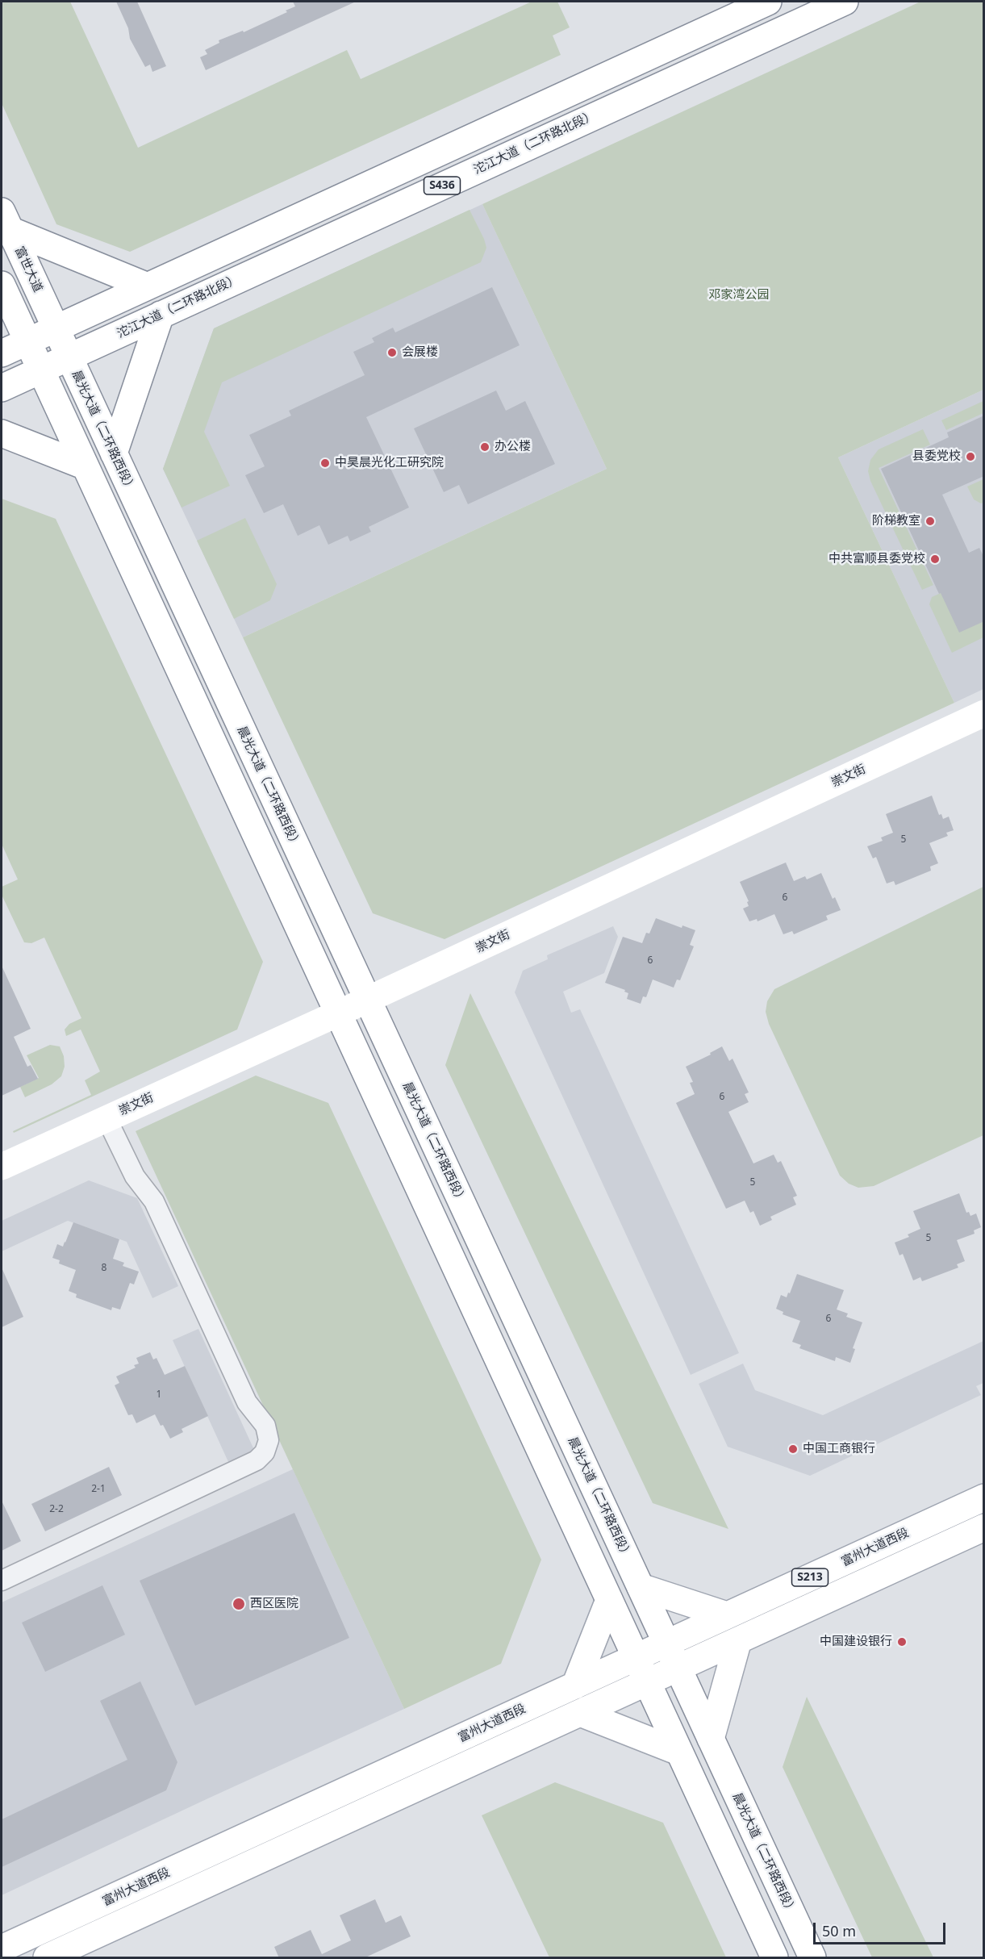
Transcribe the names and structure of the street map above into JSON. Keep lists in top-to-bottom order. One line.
{"streets":{"main road":["沱江大道（二环路北段）","S436","富世大道","晨光大道（二环路西段）","崇文街","富州大道西段","S213"]},"crossings":[["沱江大道（二环路北段）","S436"],["沱江大道（二环路北段）","晨光大道（二环路西段）"],["S436","富世大道"],["S436","晨光大道（二环路西段）"],["富世大道","晨光大道（二环路西段）"],["晨光大道（二环路西段）","崇文街"],["晨光大道（二环路西段）","富州大道西段"],["晨光大道（二环路西段）","S213"]],"parks":["邓家湾公园"],"places":["会展楼","办公楼","县委党校","中昊晨光化工研究院","阶梯教室","中共富顺县委党校","中国工商银行","西区医院","中国建设银行"],"house_numbers":["5","6","6","6","5","5","8","6","1","2-1","2-2"],"scale_bar":"50 m"}
